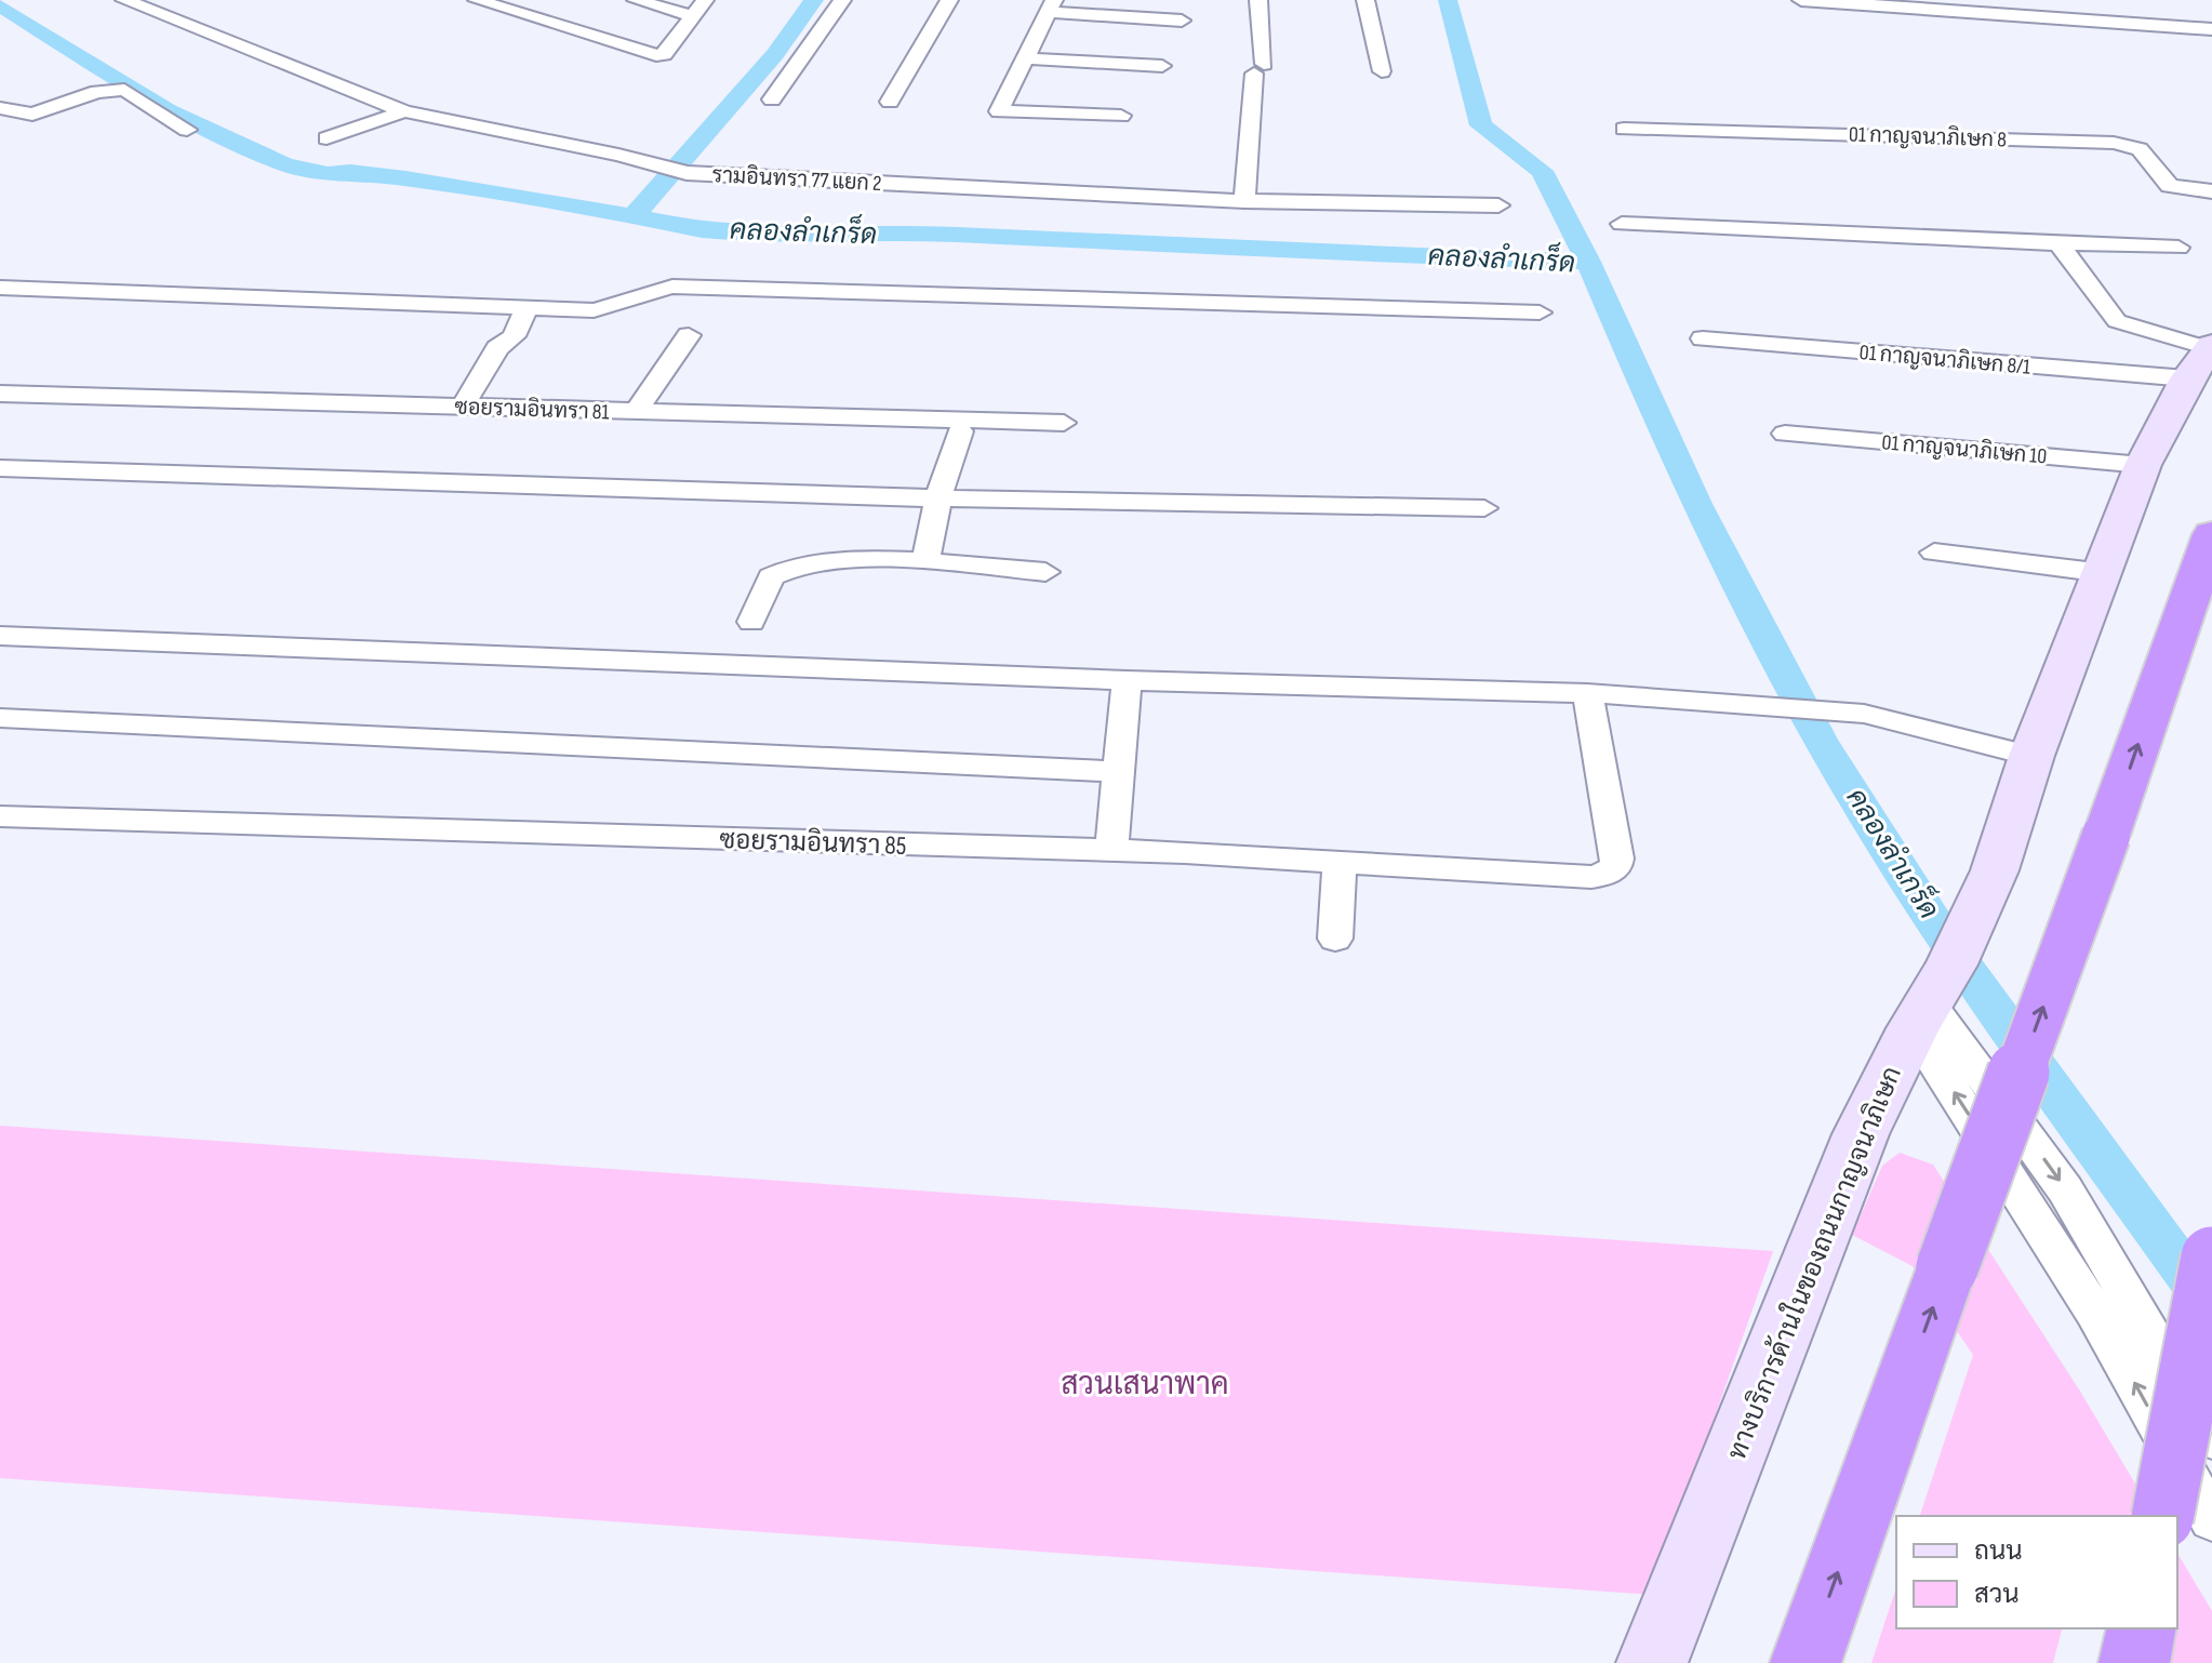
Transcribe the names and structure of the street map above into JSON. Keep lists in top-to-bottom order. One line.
{"streets":{"main road":["ทางบริการด้านในของถนนกาญจนาภิเษก"],"street":["01 กาญจนาภิเษก 8","รามอินทรา 77 แยก 2","01 กาญจนาภิเษก 8/1","ซอยรามอินทรา 81","01 กาญจนาภิเษก 10","ซอยรามอินทรา 85"]},"crossings":[["01 กาญจนาภิเษก 8/1","ทางบริการด้านในของถนนกาญจนาภิเษก"],["01 กาญจนาภิเษก 10","ทางบริการด้านในของถนนกาญจนาภิเษก"]],"water":["คลองลำเกร็ด"],"parks":["สวนเสนาพาค"],"legend":["ถนน","สวน"]}
